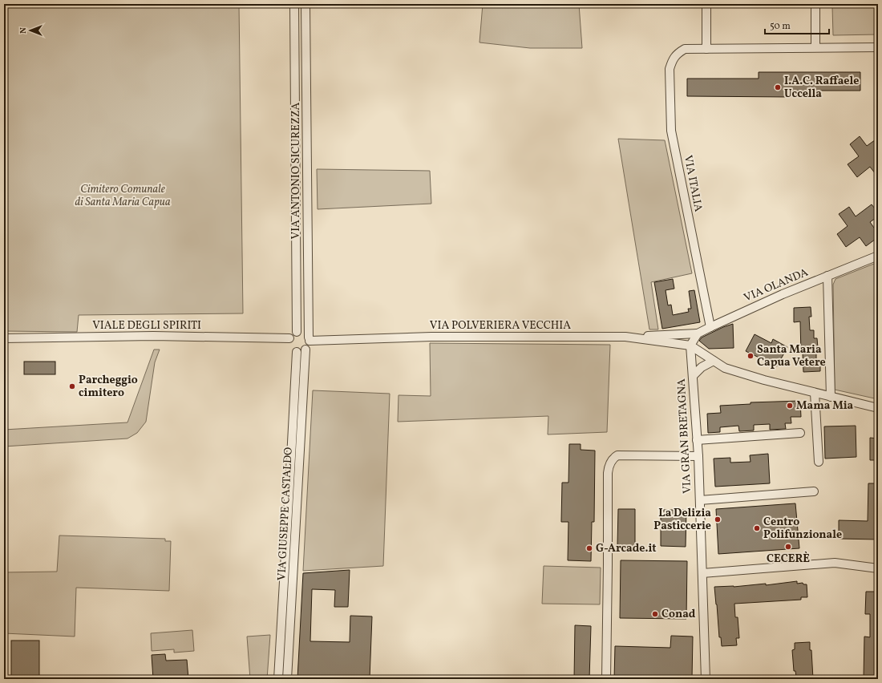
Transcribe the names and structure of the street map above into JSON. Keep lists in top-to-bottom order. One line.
{"streets":{"street":["VIA ANTONIO SICUREZZA","VIA ITALIA","VIA OLANDA","VIALE DEGLI SPIRITI","VIA POLVERIERA VECCHIA","VIA GRAN BRETAGNA","VIA GIUSEPPE CASTALDO"]},"crossings":[["VIA ANTONIO SICUREZZA","VIALE DEGLI SPIRITI"],["VIA ANTONIO SICUREZZA","VIA POLVERIERA VECCHIA"],["VIA ANTONIO SICUREZZA","VIA GIUSEPPE CASTALDO"],["VIA ITALIA","VIA OLANDA"],["VIALE DEGLI SPIRITI","VIA POLVERIERA VECCHIA"],["VIALE DEGLI SPIRITI","VIA GIUSEPPE CASTALDO"],["VIA POLVERIERA VECCHIA","VIA GRAN BRETAGNA"],["VIA POLVERIERA VECCHIA","VIA GIUSEPPE CASTALDO"]],"parks":["Cimitero Comunale di Santa Maria Capua"],"places":["I.A.C. Raffaele Uccella","Santa Maria Capua Vetere","Parcheggio cimitero","Mama Mia","La Delizia Pasticcerie","Centro Polifunzionale","CECERÈ","G-Arcade.it","Conad"],"scale_bar":"50 m","north":"left"}
